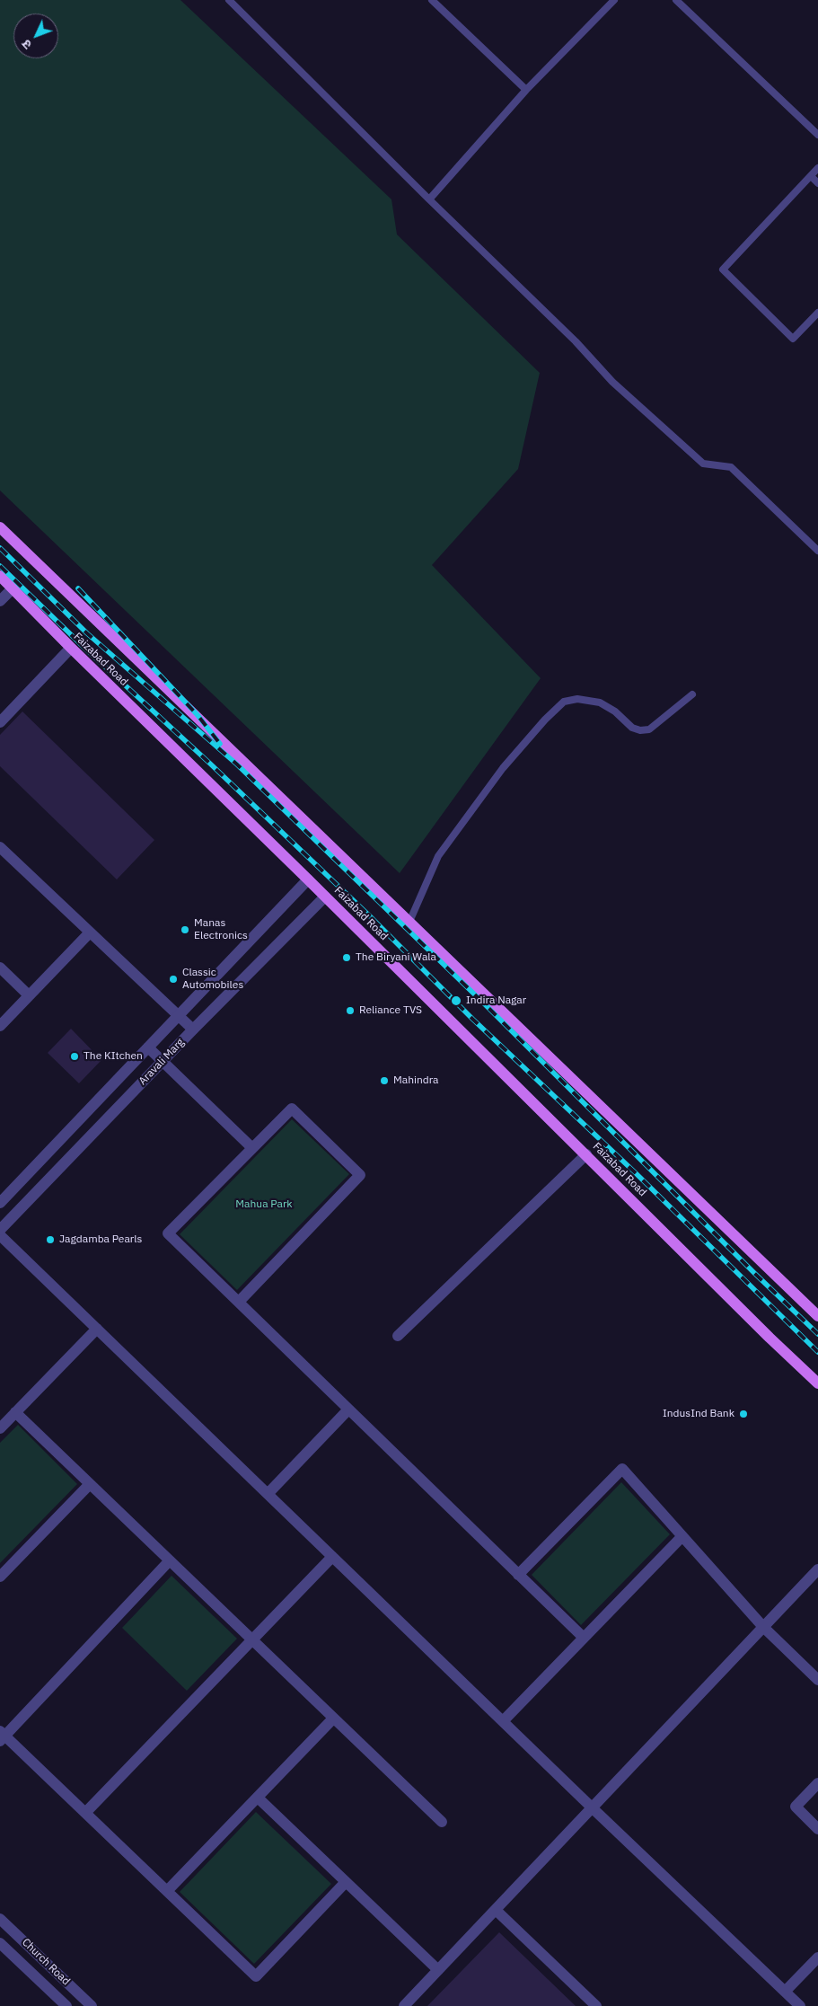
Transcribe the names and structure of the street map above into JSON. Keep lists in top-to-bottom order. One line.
{"streets":{"main road":["Faizabad Road"],"street":["Aravali Marg","Church Road"]},"crossings":[["Faizabad Road","Aravali Marg"]],"parks":["Mahua Park"],"places":["Manas Electronics","The Biryani Wala","Classic Automobiles","Indira Nagar","Reliance TVS","The KItchen","Mahindra","Jagdamba Pearls","IndusInd Bank"],"north":"bottom left"}
